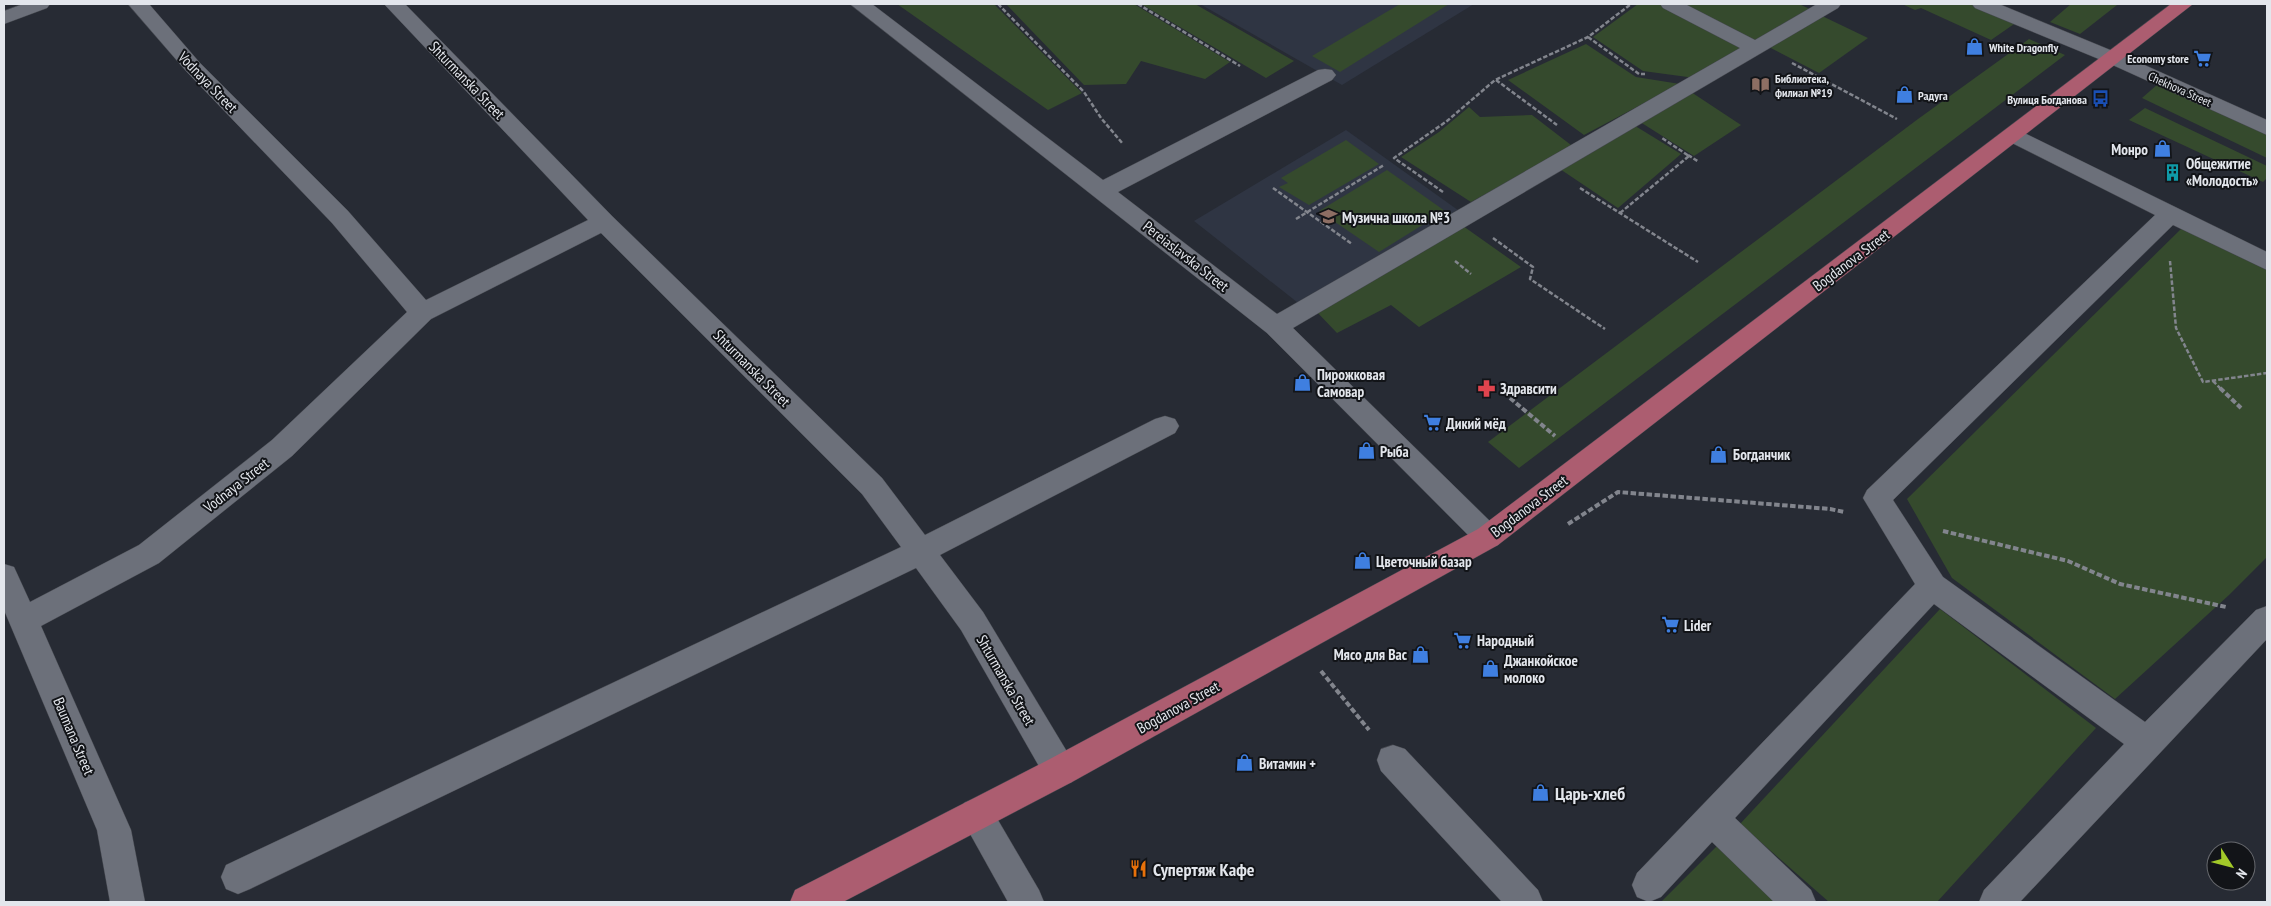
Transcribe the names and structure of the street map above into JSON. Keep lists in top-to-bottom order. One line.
{"streets":{"main road":["Bogdanova Street"],"street":["Shturmanska Street","Vodnaya Street","Chekhova Street","Pereiaslavska Street","Baumana Street"]},"crossings":[["Shturmanska Street","Vodnaya Street"],["Shturmanska Street","Bogdanova Street"],["Vodnaya Street","Baumana Street"],["Chekhova Street","Bogdanova Street"],["Pereiaslavska Street","Bogdanova Street"]],"places":{"shop":["White Dragonfly","Радуга","Монро","Пирожковая Самовар","Рыба","Богданчик","Цветочный базар","Мясо для Вас","Джанкойское молоко","Витамин +","Царь-хлеб"],"supermarket":["Economy store","Дикий мёд","Lider","Народный"],"library":["Библиотека, филиал №19"],"bus stop":["Вулиця Богданова"],"building":["Общежитие «Молодость»"],"school or university":["Музична школа №3"],"pharmacy":["Здравсити"],"restaurant":["Супертяж Кафе"]},"north":"bottom right"}
